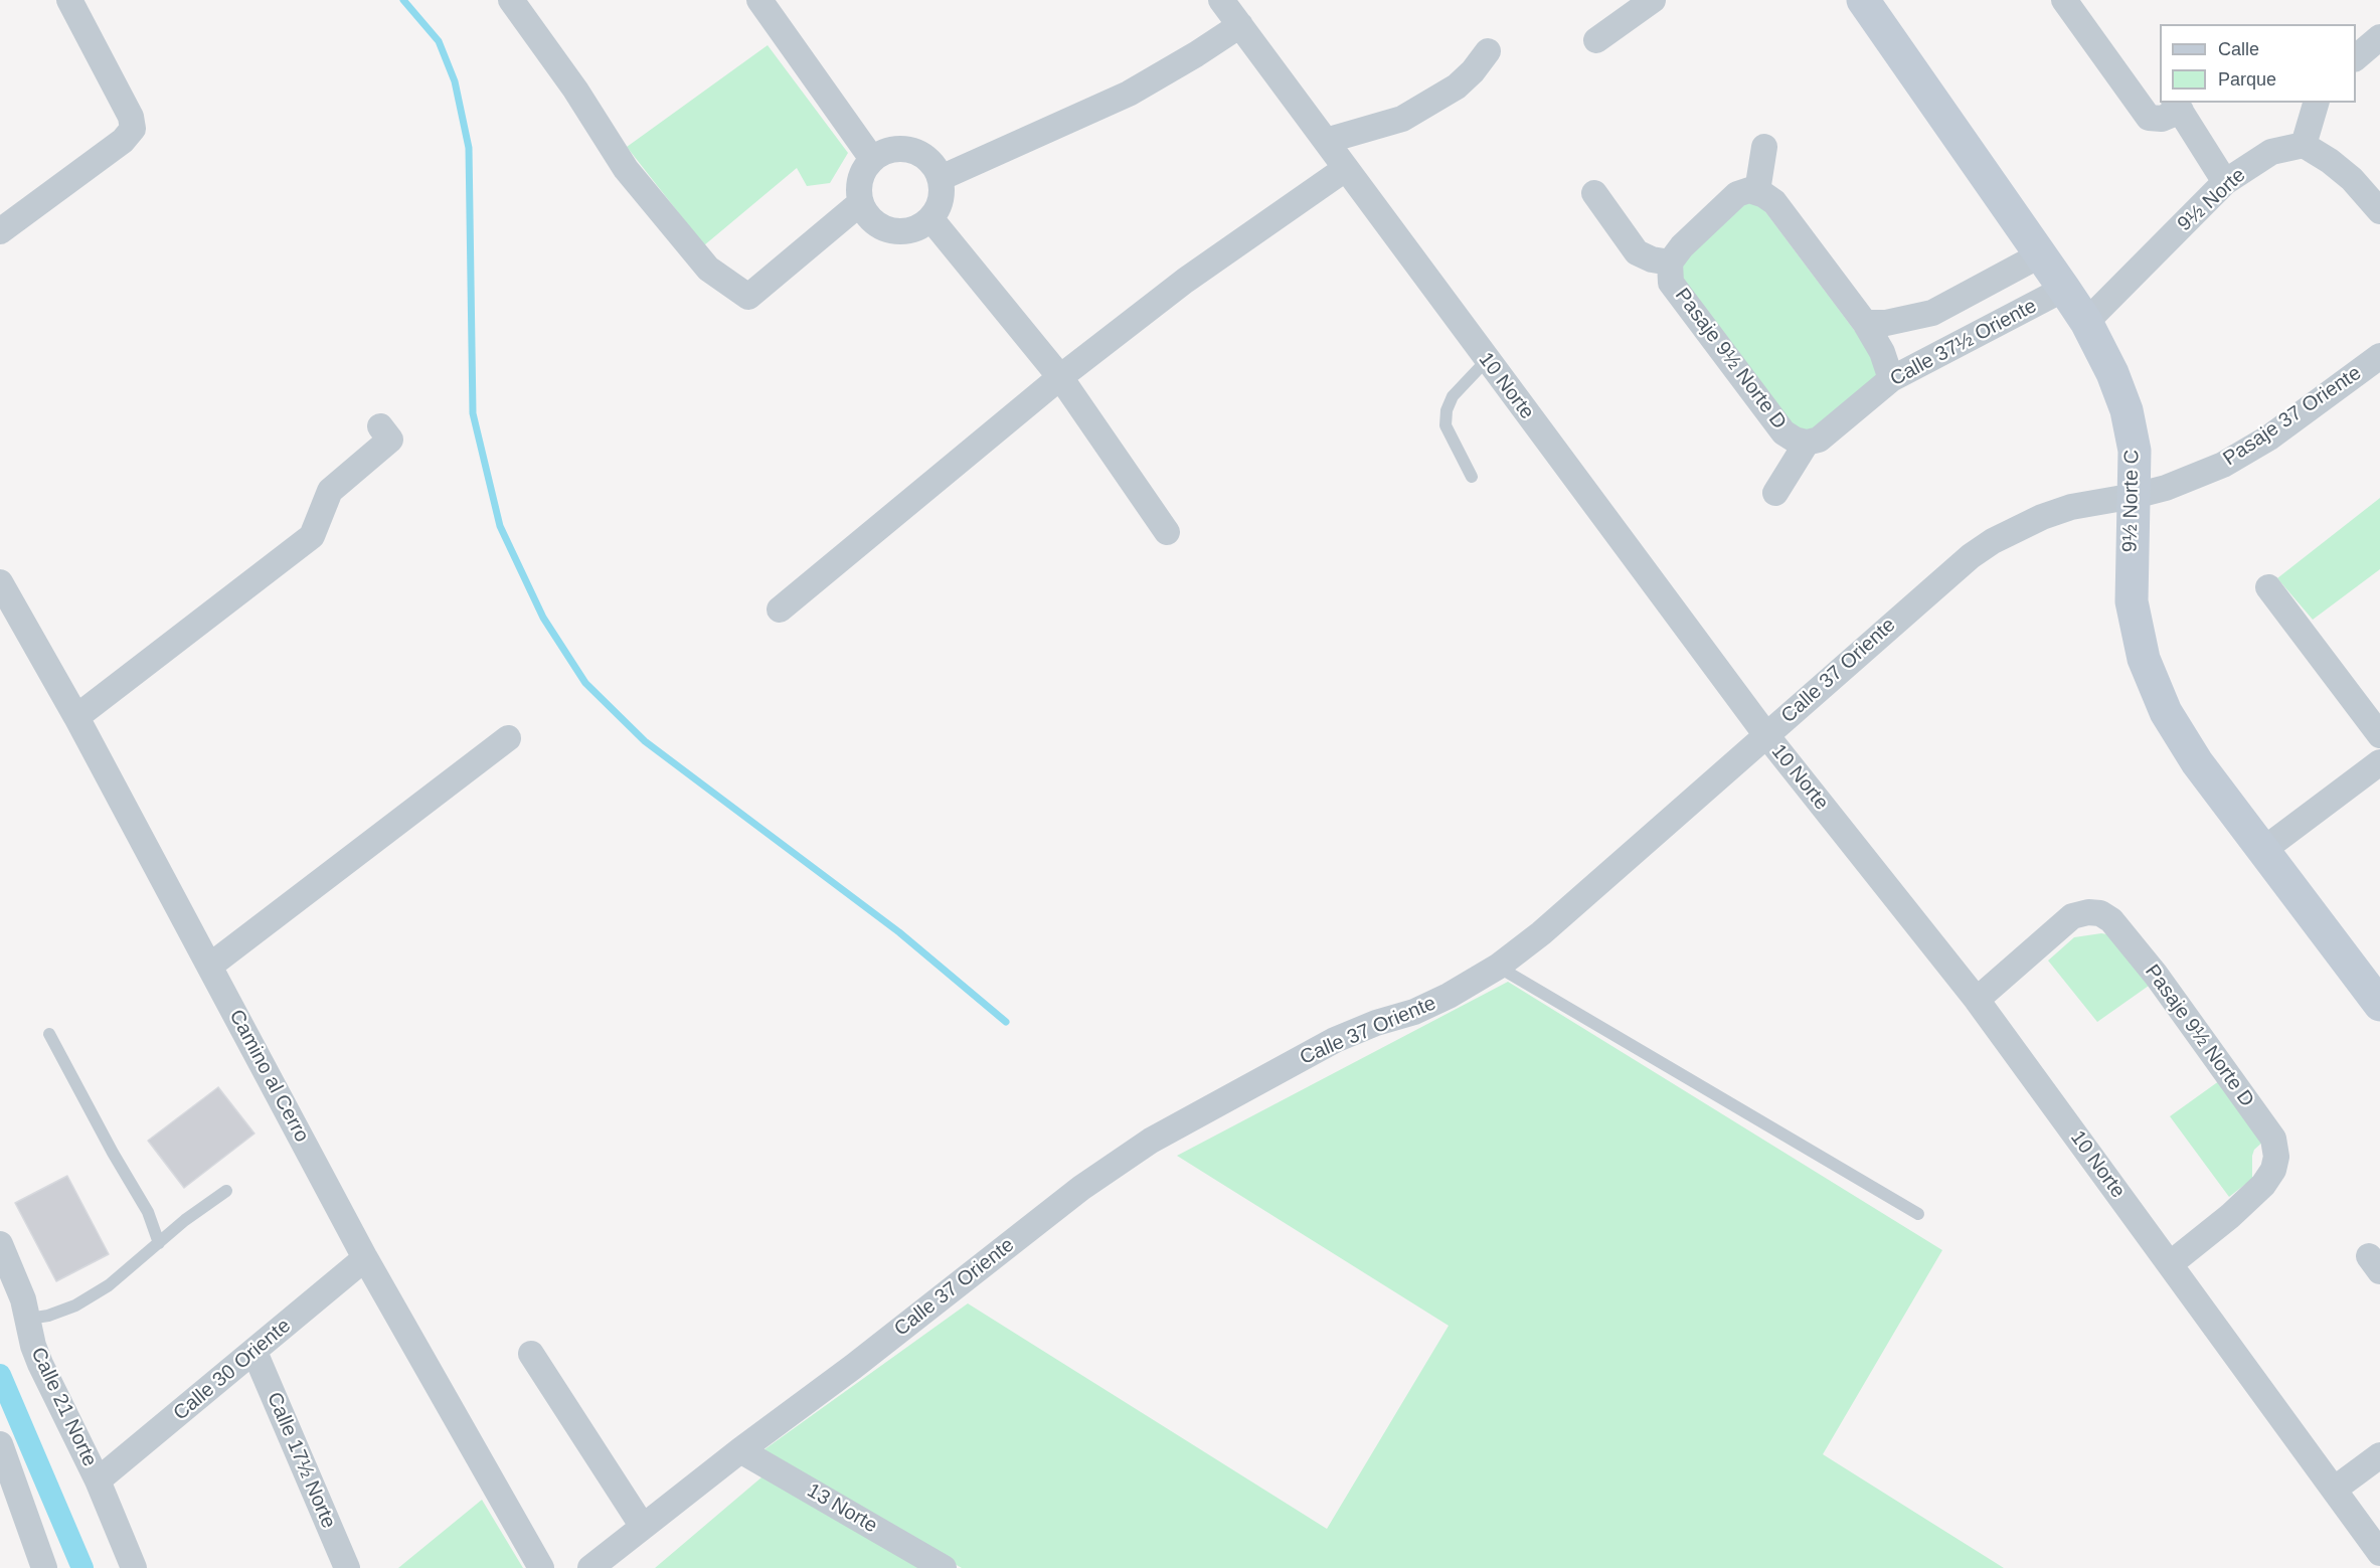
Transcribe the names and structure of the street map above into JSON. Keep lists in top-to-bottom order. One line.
{"streets":{"street":["9½ Norte","Calle 37½ Oriente","Pasaje 9½ Norte D","10 Norte","Pasaje 37 Oriente","9½ Norte C","Calle 37 Oriente","Camino al Cerro","Calle 30 Oriente","Calle 21 Norte","Calle 17½ Norte","13 Norte"]},"crossings":[["9½ Norte","9½ Norte C"],["Calle 37½ Oriente","Pasaje 9½ Norte D"],["Calle 37½ Oriente","9½ Norte C"],["Pasaje 9½ Norte D","10 Norte"],["10 Norte","Calle 37 Oriente"],["Pasaje 37 Oriente","9½ Norte C"],["Pasaje 37 Oriente","Calle 37 Oriente"],["9½ Norte C","Calle 37 Oriente"],["Calle 37 Oriente","13 Norte"],["Camino al Cerro","Calle 30 Oriente"],["Calle 30 Oriente","Calle 21 Norte"],["Calle 30 Oriente","Calle 17½ Norte"]],"legend":["Calle","Parque"]}
